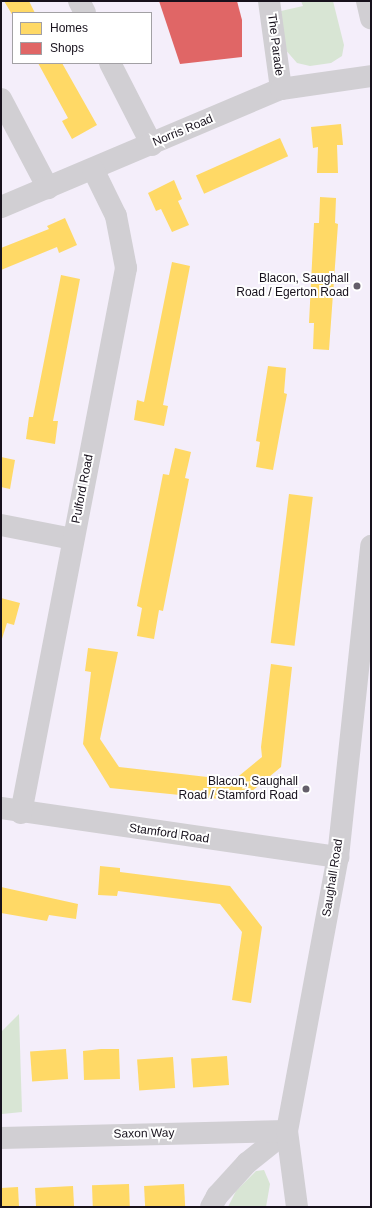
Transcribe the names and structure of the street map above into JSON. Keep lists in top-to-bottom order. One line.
{"streets":{"street":["The Parade","Norris Road","Pulford Road","Stamford Road","Saughall Road","Saxon Way"]},"crossings":[["The Parade","Norris Road"],["Norris Road","Pulford Road"],["Pulford Road","Stamford Road"],["Stamford Road","Saughall Road"],["Saughall Road","Saxon Way"]],"places":["Blacon, Saughall Road / Egerton Road","Blacon, Saughall Road / Stamford Road"],"legend":["Homes","Shops"]}
